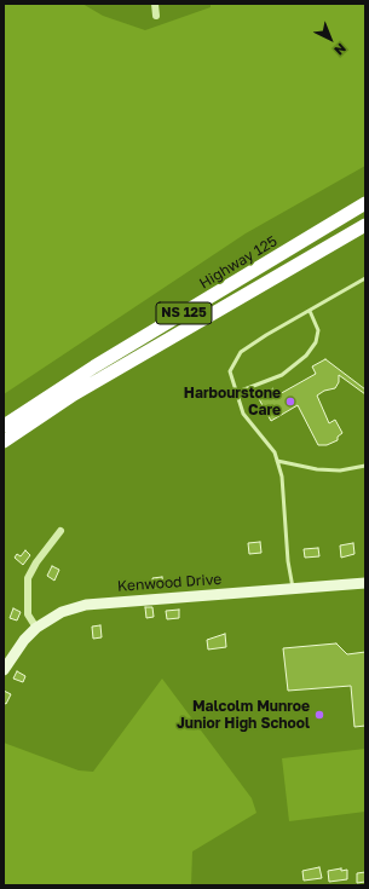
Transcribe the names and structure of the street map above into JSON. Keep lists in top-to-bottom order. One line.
{"streets":{"highway":["Highway 125","NS 125"],"street":["Kenwood Drive"]},"places":["Harbourstone Care","Malcolm Munroe Junior High School"],"north":"bottom right"}
